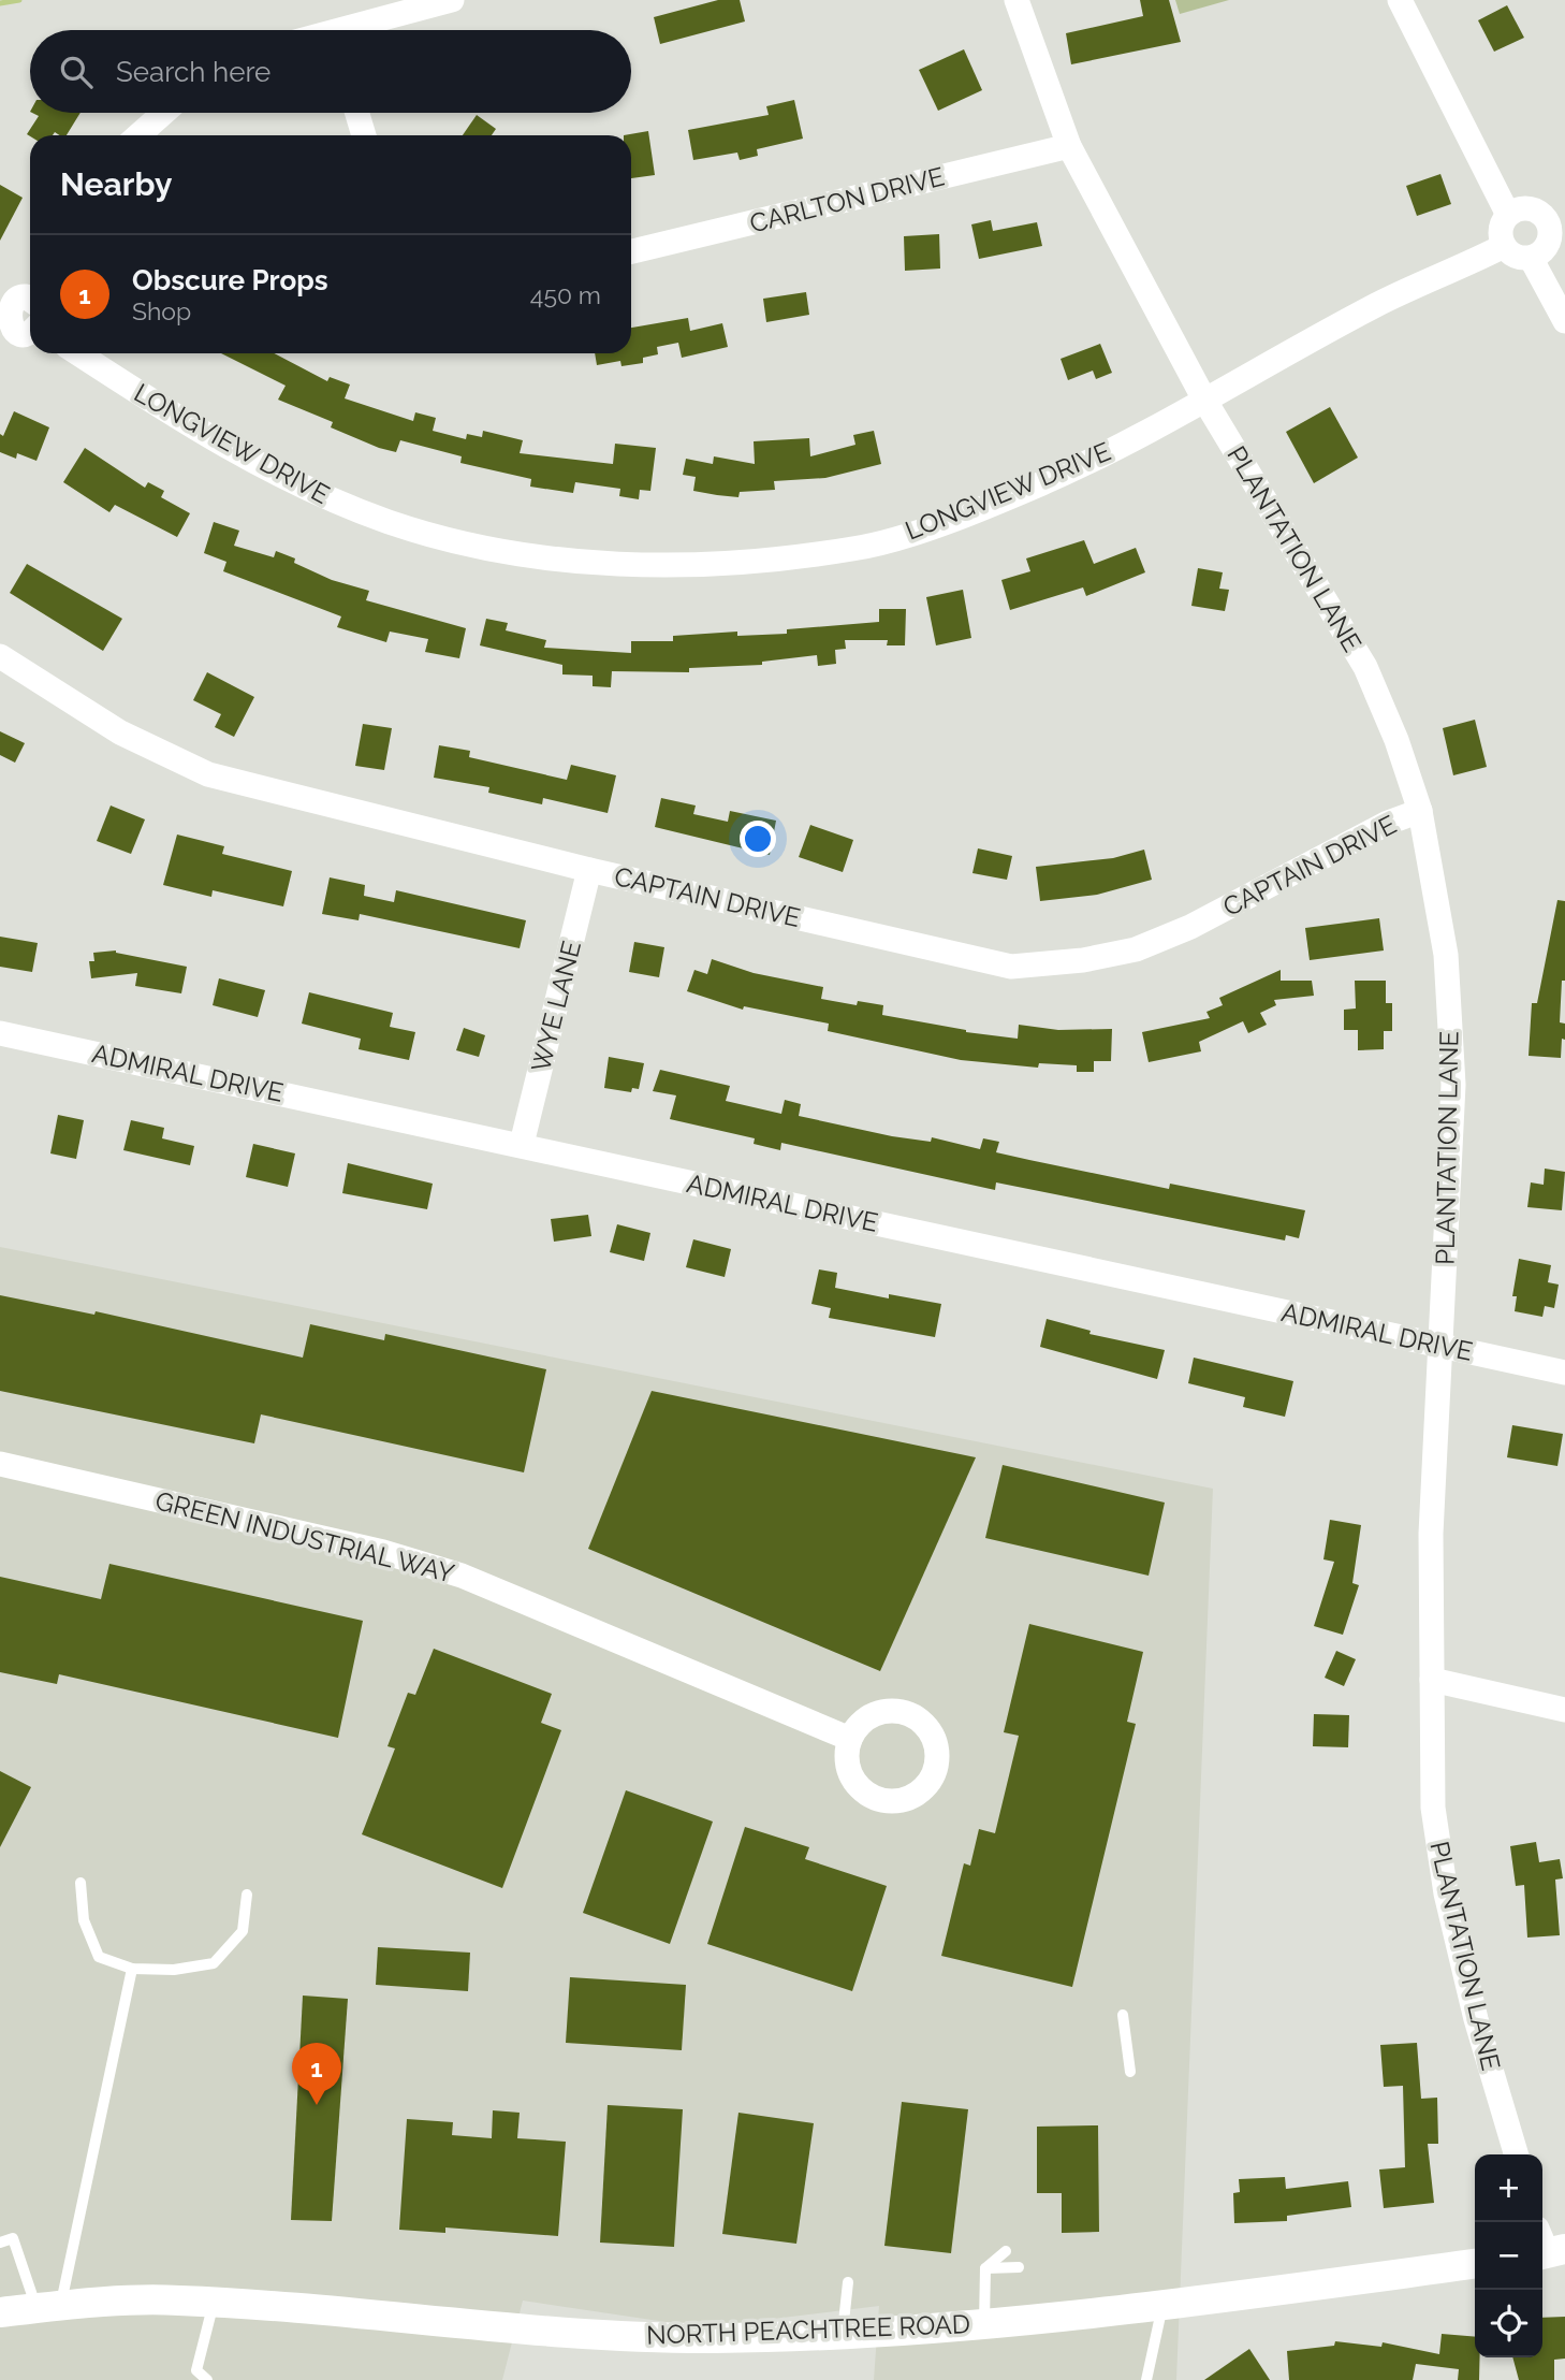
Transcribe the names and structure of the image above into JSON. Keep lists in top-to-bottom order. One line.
{"streets":{"street":["CARLTON DRIVE","LONGVIEW DRIVE","PLANTATION LANE","CAPTAIN DRIVE","WYE LANE","ADMIRAL DRIVE","GREEN INDUSTRIAL WAY","NORTH PEACHTREE ROAD"]},"crossings":[["CARLTON DRIVE","PLANTATION LANE"],["LONGVIEW DRIVE","PLANTATION LANE"],["PLANTATION LANE","CAPTAIN DRIVE"],["PLANTATION LANE","ADMIRAL DRIVE"],["CAPTAIN DRIVE","WYE LANE"],["WYE LANE","ADMIRAL DRIVE"]],"page":{"search":"Search here","heading":"Nearby","list":[{"mark":"1","name":"Obscure Props","note":"Shop","value":"450 m"}],"pins":"1","map_buttons":["+","−"]}}
